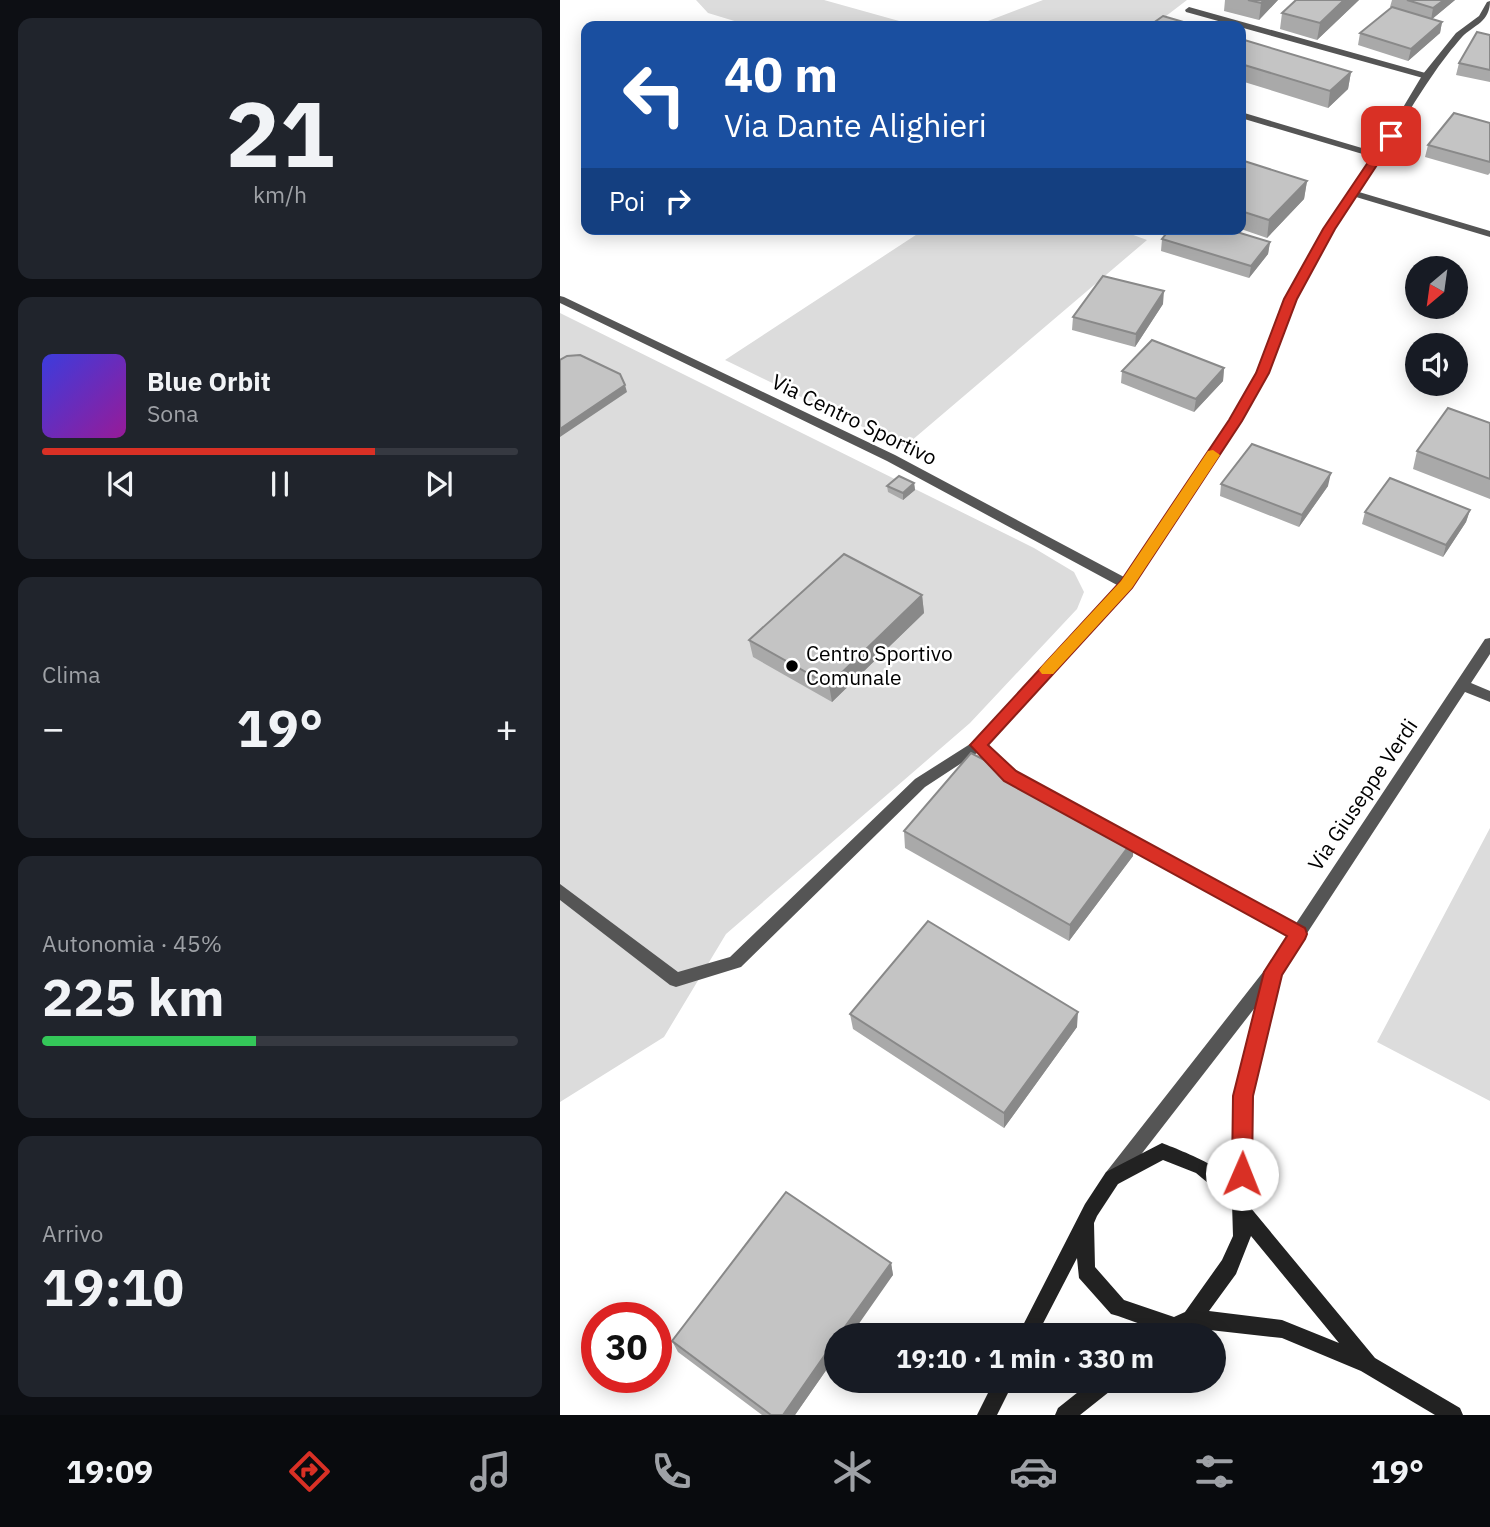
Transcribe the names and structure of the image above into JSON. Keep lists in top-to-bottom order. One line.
{"streets":{"street":["Via Centro Sportivo","Via Giuseppe Verdi"]},"places":["Centro Sportivo Comunale"],"north":"bottom left","page":{"tile":[["21","km/h"],"Clima",["Autonomia · 45%","225 km"],["Arrivo","19:10"]],"turn":["40 m","Via Dante Alighieri"],"then":"Poi","song":["Blue Orbit","Sona"],"heat":["−","19°","+"],"limit":"30","trip":"19:10 · 1 min · 330 m","tabs":["19:09","19°"]}}
